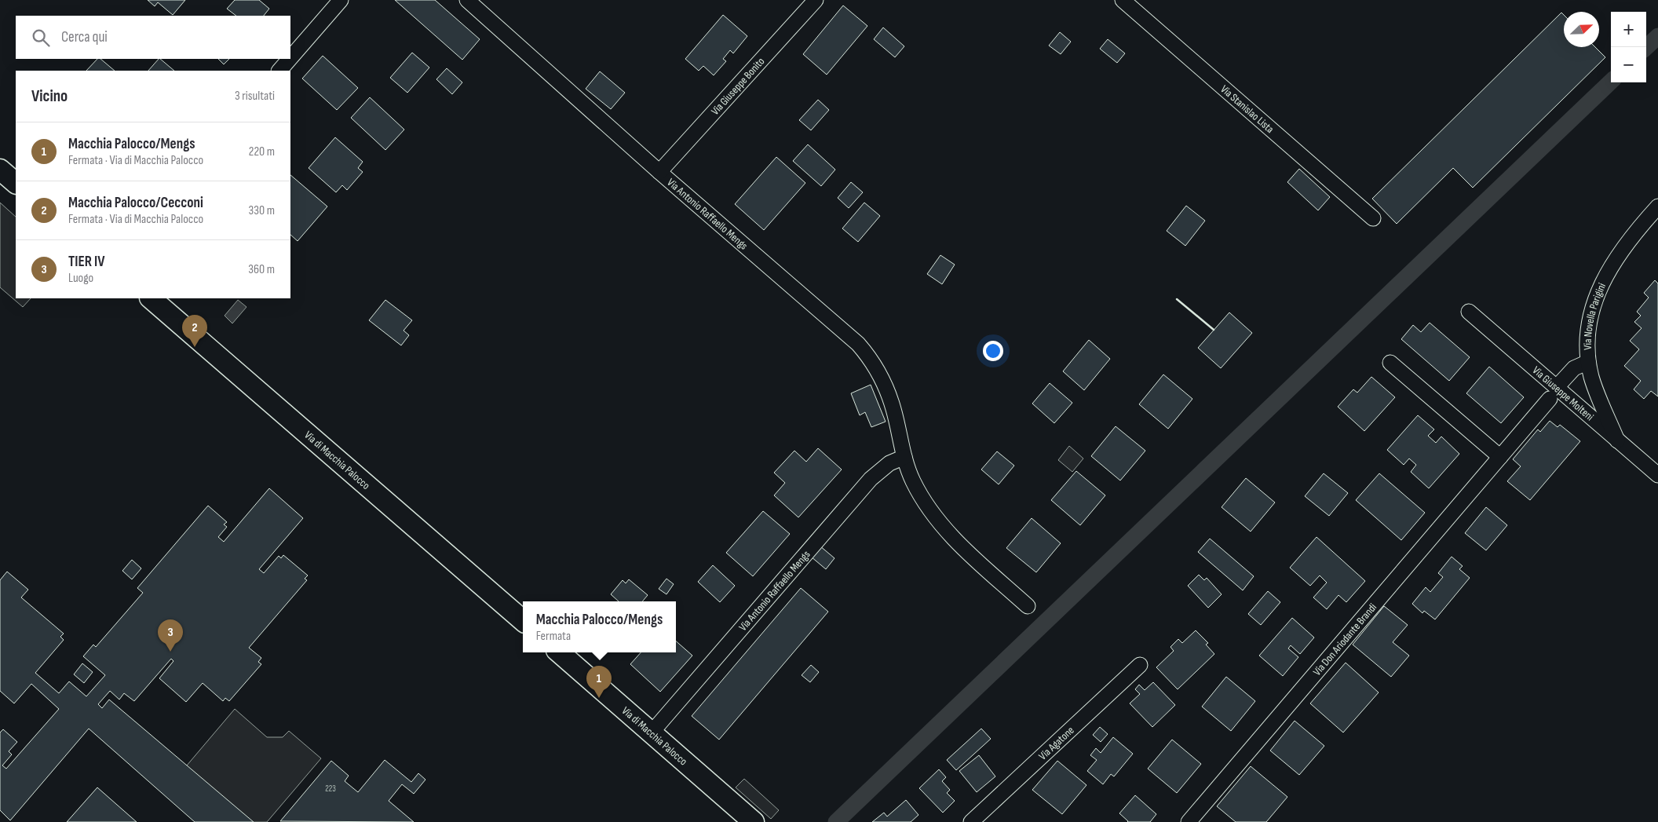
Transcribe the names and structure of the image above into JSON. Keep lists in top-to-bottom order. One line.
{"streets":{"street":["Via Giuseppe Bonito","Via Stanislao Lista","Via Antonio Raffaello Mengs","Via Novella Parigini","Via Giuseppe Molteni","Via di Macchia Palocco","Via Don Ariodante Brandi","Via Agatone"]},"crossings":[["Via Giuseppe Bonito","Via Antonio Raffaello Mengs"],["Via Antonio Raffaello Mengs","Via di Macchia Palocco"],["Via Novella Parigini","Via Giuseppe Molteni"],["Via Novella Parigini","Via Don Ariodante Brandi"],["Via Giuseppe Molteni","Via Don Ariodante Brandi"]],"house_numbers":["223"],"north":"top right","page":{"map_buttons":["+","−"],"search":"Cerca qui","heading":["Vicino","3 risultati"],"list":[{"mark":"1","name":"Macchia Palocco/Mengs","note":"Fermata · Via di Macchia Palocco","value":"220 m"},{"mark":"2","name":"Macchia Palocco/Cecconi","note":"Fermata · Via di Macchia Palocco","value":"330 m"},{"mark":"3","name":"TIER IV","note":"Luogo","value":"360 m"}],"pins":["2","3","1"],"popup":["Macchia Palocco/Mengs","Fermata"]}}
